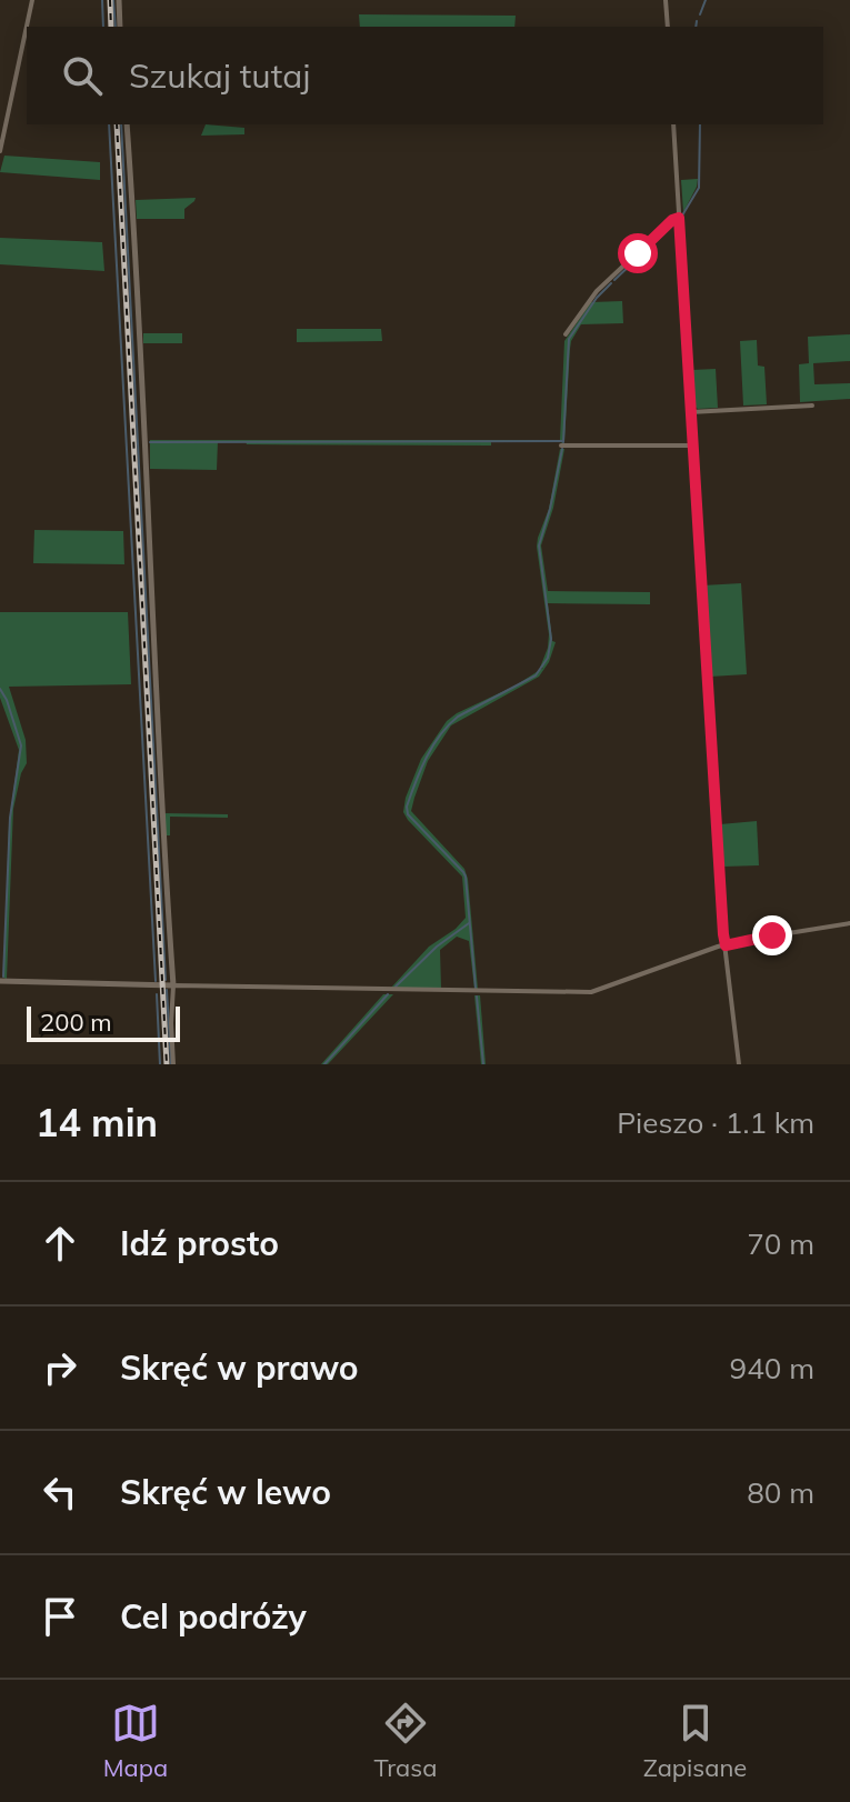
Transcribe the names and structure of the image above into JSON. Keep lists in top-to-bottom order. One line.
{"scale_bar":"200 m","page":{"search":"Szukaj tutaj","scale":"200 m","heading":["14 min","Pieszo · 1.1 km"],"list":[["Idź prosto","70 m"],["Skręć w prawo","940 m"],["Skręć w lewo","80 m"],"Cel podróży"],"nav":["Mapa","Trasa","Zapisane"]}}
